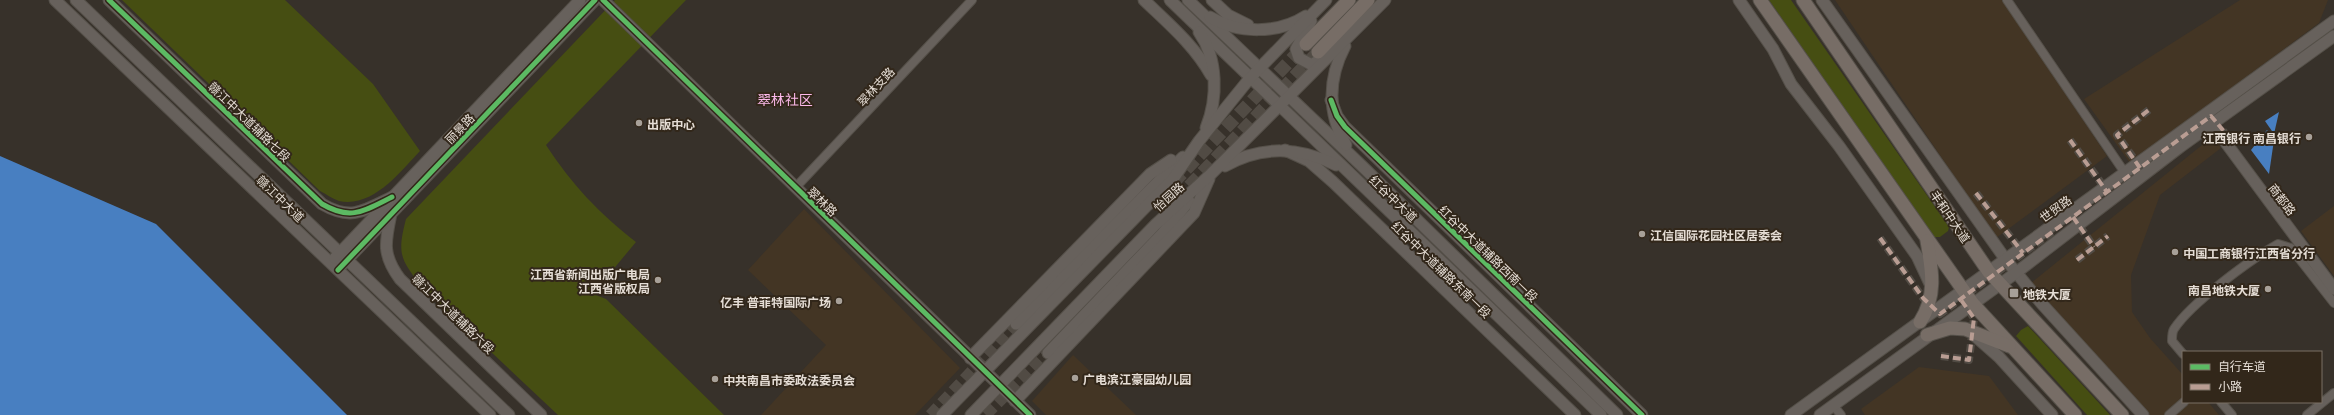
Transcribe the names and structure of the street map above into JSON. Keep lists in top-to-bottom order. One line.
{"streets":{"main road":["赣江中大道辅路七段","丽景路","怡园路","赣江中大道","红谷中大道","商都路","翠林路","世贸路","丰和中大道","红谷中大道辅路西南一段","红谷中大道辅路东南一段","赣江中大道辅路六段"],"street":["翠林支路"]},"crossings":[["翠林支路","翠林路"],["赣江中大道辅路七段","丽景路"],["丽景路","赣江中大道"],["丽景路","赣江中大道辅路六段"],["怡园路","红谷中大道"],["怡园路","翠林路"],["世贸路","丰和中大道"]],"districts":["翠林社区"],"places":{"other":["出版中心","江西银行 南昌银行","江信国际花园社区居委会","中国工商银行江西省分行","江西省新闻出版广电局 江西省版权局","南昌地铁大厦","亿丰 普菲特国际广场","广电滨江豪园幼儿园","中共南昌市委政法委员会"],"transit":["地铁大厦"]},"legend":["自行车道","小路"]}
